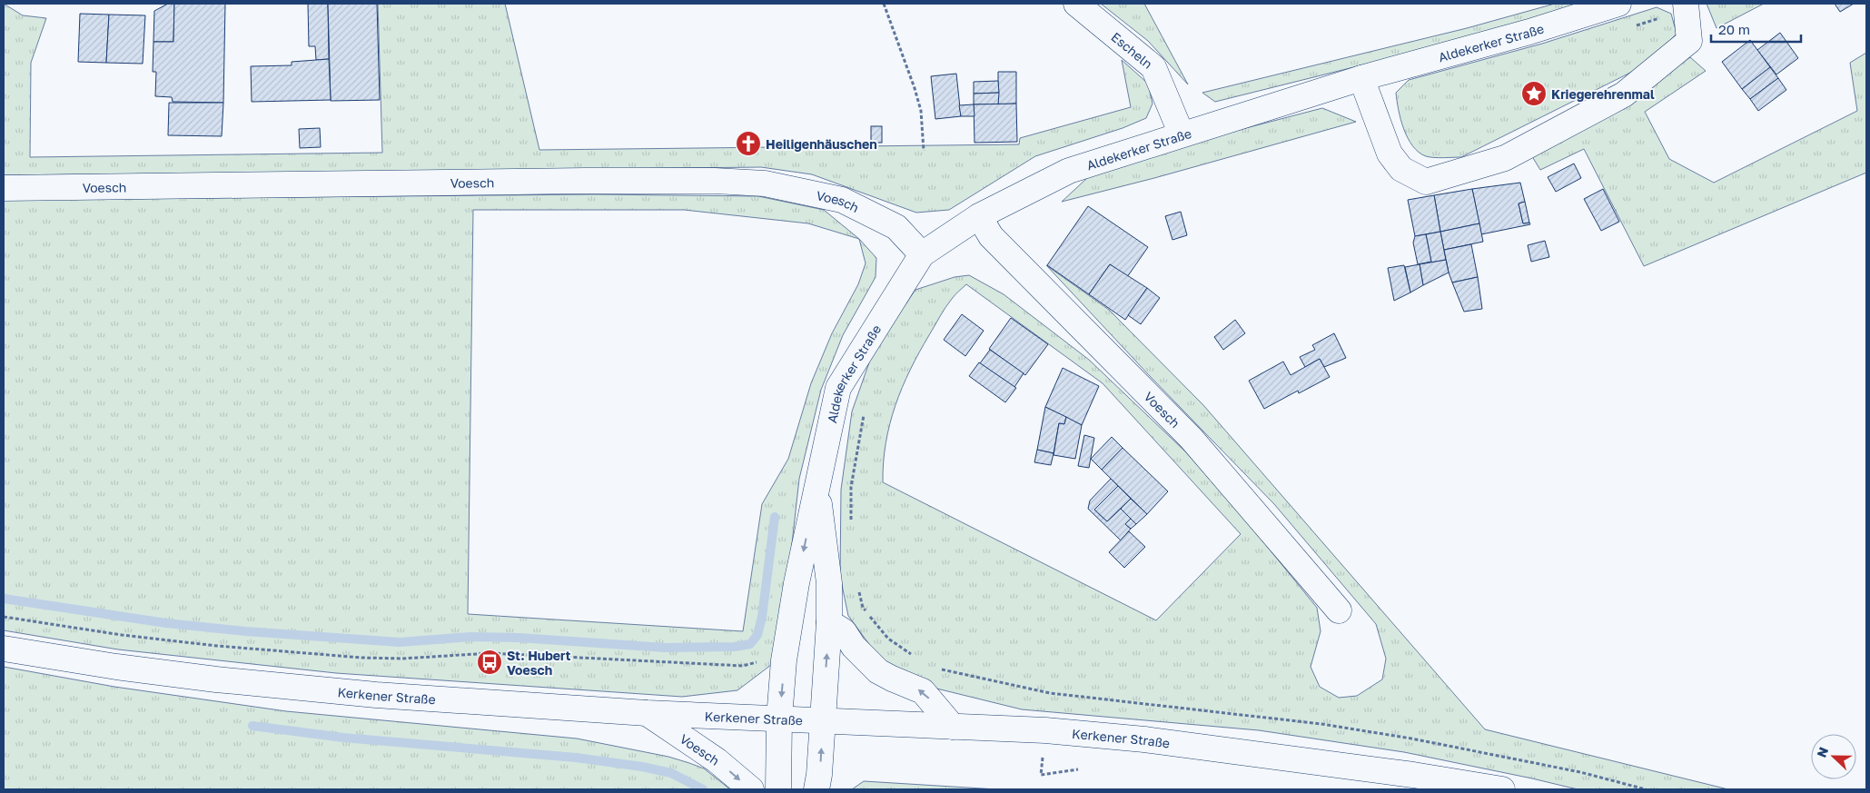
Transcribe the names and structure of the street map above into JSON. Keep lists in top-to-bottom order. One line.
{"streets":{"street":["Aldekerker Straße","Escheln","Voesch","Kerkener Straße"]},"crossings":[["Aldekerker Straße","Escheln"],["Aldekerker Straße","Voesch"],["Aldekerker Straße","Kerkener Straße"],["Voesch","Kerkener Straße"]],"places":{"place":["Kriegerehrenmal"],"church":["Heiligenhäuschen"],"bus stop":["St. Hubert Voesch"]},"scale_bar":"20 m","north":"left"}
